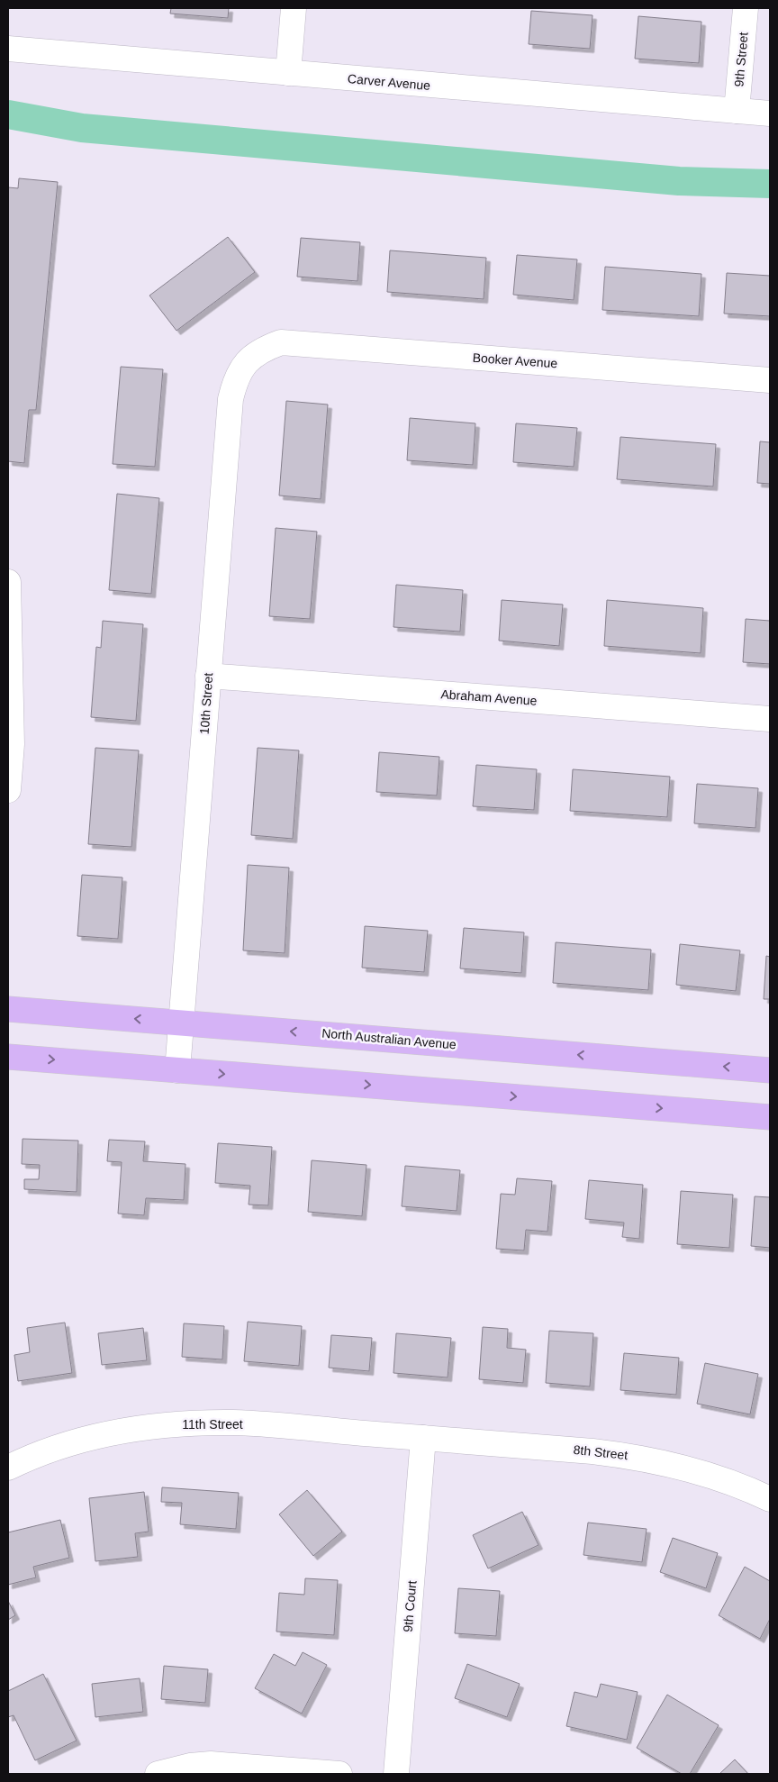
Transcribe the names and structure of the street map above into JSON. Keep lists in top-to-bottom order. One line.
{"streets":{"main road":["North Australian Avenue"],"street":["9th Street","Carver Avenue","Booker Avenue","Abraham Avenue","10th Street","11th Street","8th Street","9th Court"]},"crossings":[["9th Street","Carver Avenue"],["Booker Avenue","10th Street"],["Abraham Avenue","10th Street"],["10th Street","North Australian Avenue"],["11th Street","8th Street"],["11th Street","9th Court"],["8th Street","9th Court"]]}
